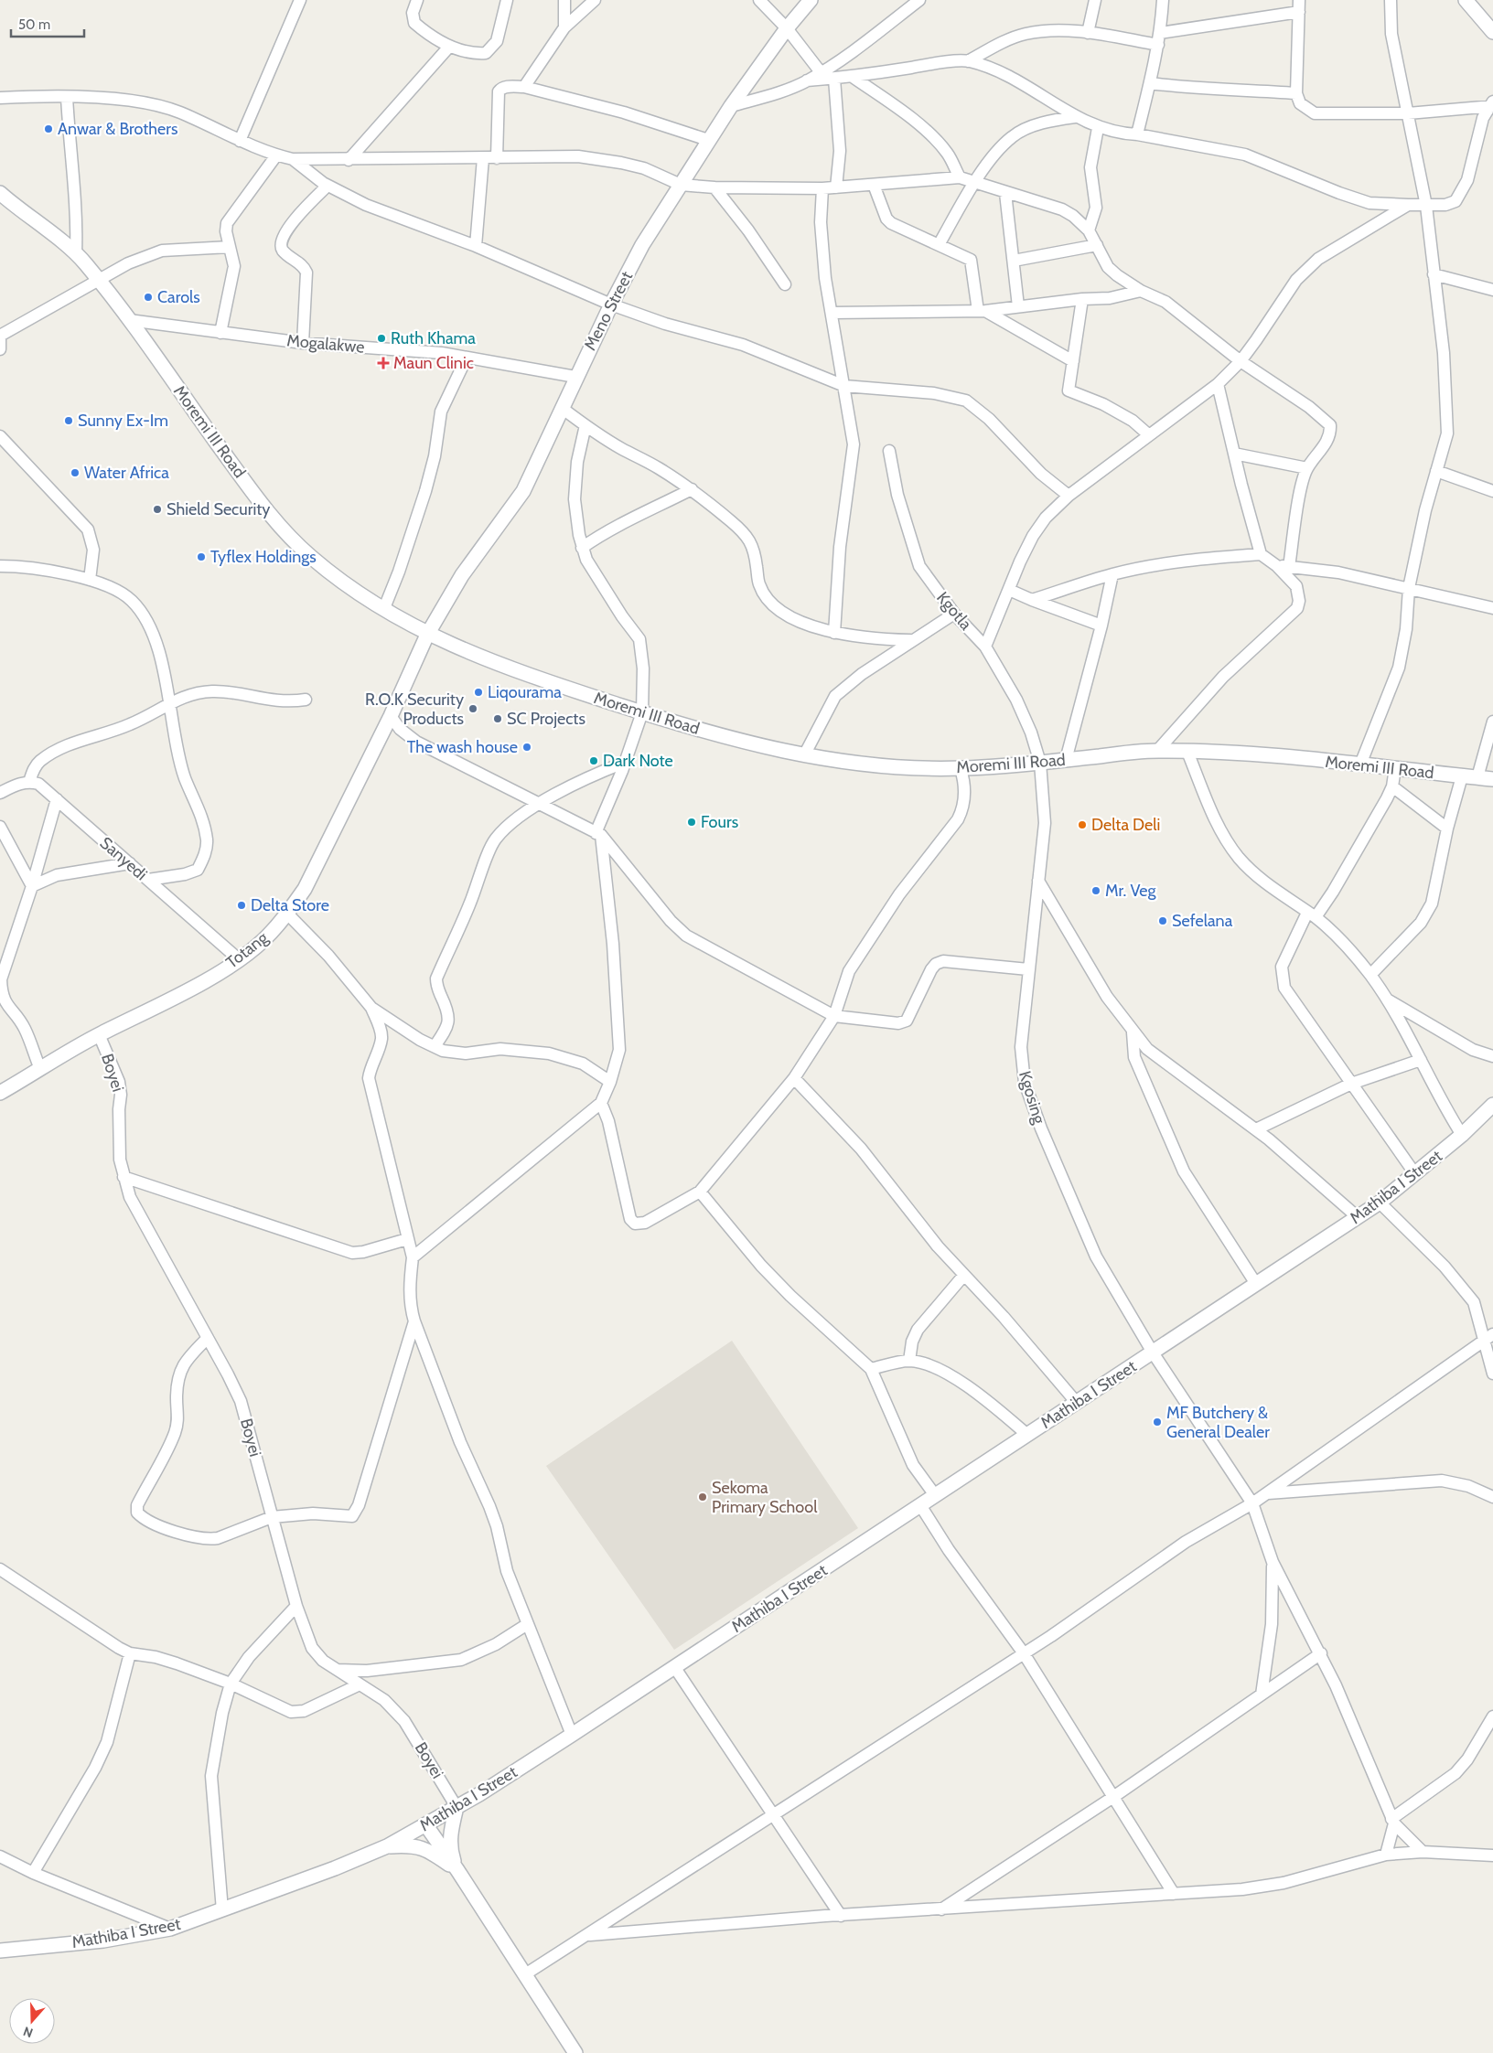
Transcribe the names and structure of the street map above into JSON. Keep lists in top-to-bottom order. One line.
{"streets":{"street":["Meno Street","Mogalakwe","Moremi III Road","Kgotla","Sanyedi","Totang","Boyei","Kgosing","Mathiba I Street"]},"crossings":[["Meno Street","Mogalakwe"],["Meno Street","Moremi III Road"],["Meno Street","Totang"],["Mogalakwe","Moremi III Road"],["Moremi III Road","Kgotla"],["Moremi III Road","Totang"],["Moremi III Road","Kgosing"],["Kgotla","Kgosing"],["Sanyedi","Totang"],["Totang","Boyei"],["Boyei","Mathiba I Street"],["Kgosing","Mathiba I Street"]],"places":{"other":["Anwar & Brothers","Carols","Ruth Khama","Sunny Ex-Im","Water Africa","Shield Security","Tyflex Holdings","Liqourama","R.O.K Security Products","SC Projects","The wash house","Dark Note","Fours","Delta Deli","Mr. Veg","Delta Store","Sefelana","MF Butchery & General Dealer","Sekoma Primary School"],"health":["Maun Clinic"]},"scale_bar":"50 m","north":"bottom"}
